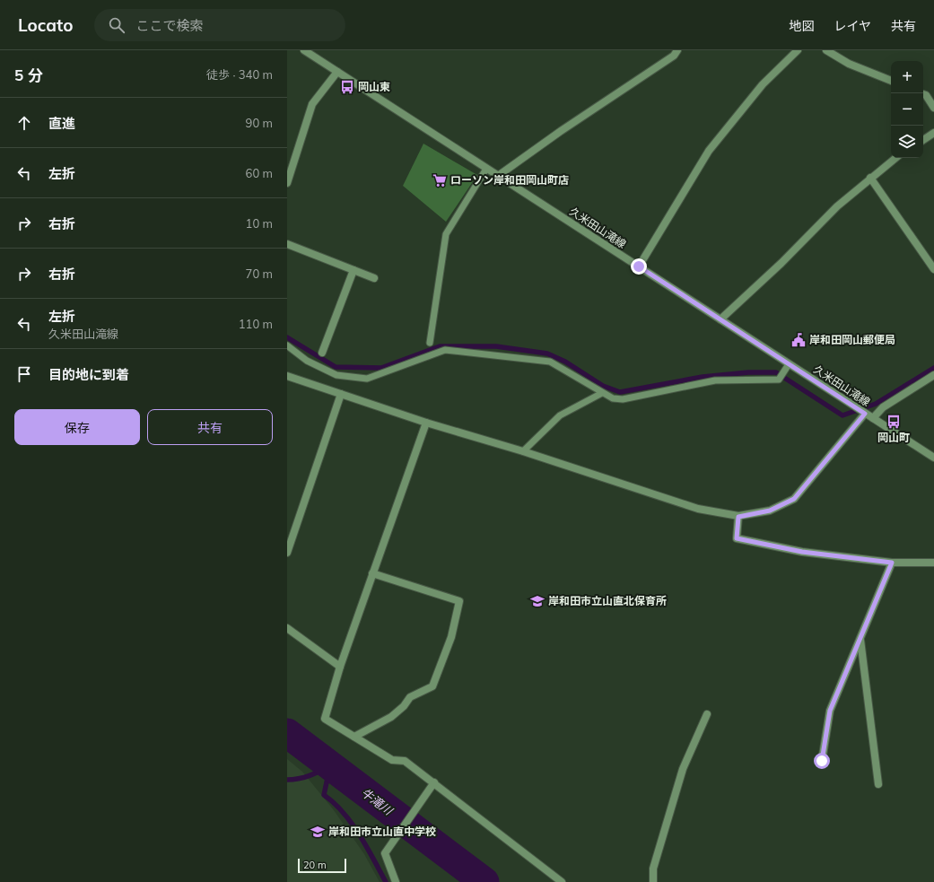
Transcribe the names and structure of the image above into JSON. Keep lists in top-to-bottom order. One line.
{"streets":{"street":["久米田山滝線"]},"water":["牛滝川"],"places":{"bus stop":["岡山東","岡山町"],"supermarket":["ローソン岸和田岡山町店"],"public building":["岸和田岡山郵便局"],"school or university":["岸和田市立山直北保育所","岸和田市立山直中学校"]},"scale_bar":"20 m","page":{"header":"Locato","search":"ここで検索","nav":["地図","レイヤ","共有"],"heading":["5 分","徒歩 · 340 m"],"map_buttons":["+","−"],"list":[["直進","90 m"],["左折","60 m"],["右折","10 m"],["右折","70 m"],["左折","久米田山滝線","110 m"],"目的地に到着"],"buttons":["保存","共有"],"scale":"20 m"}}
